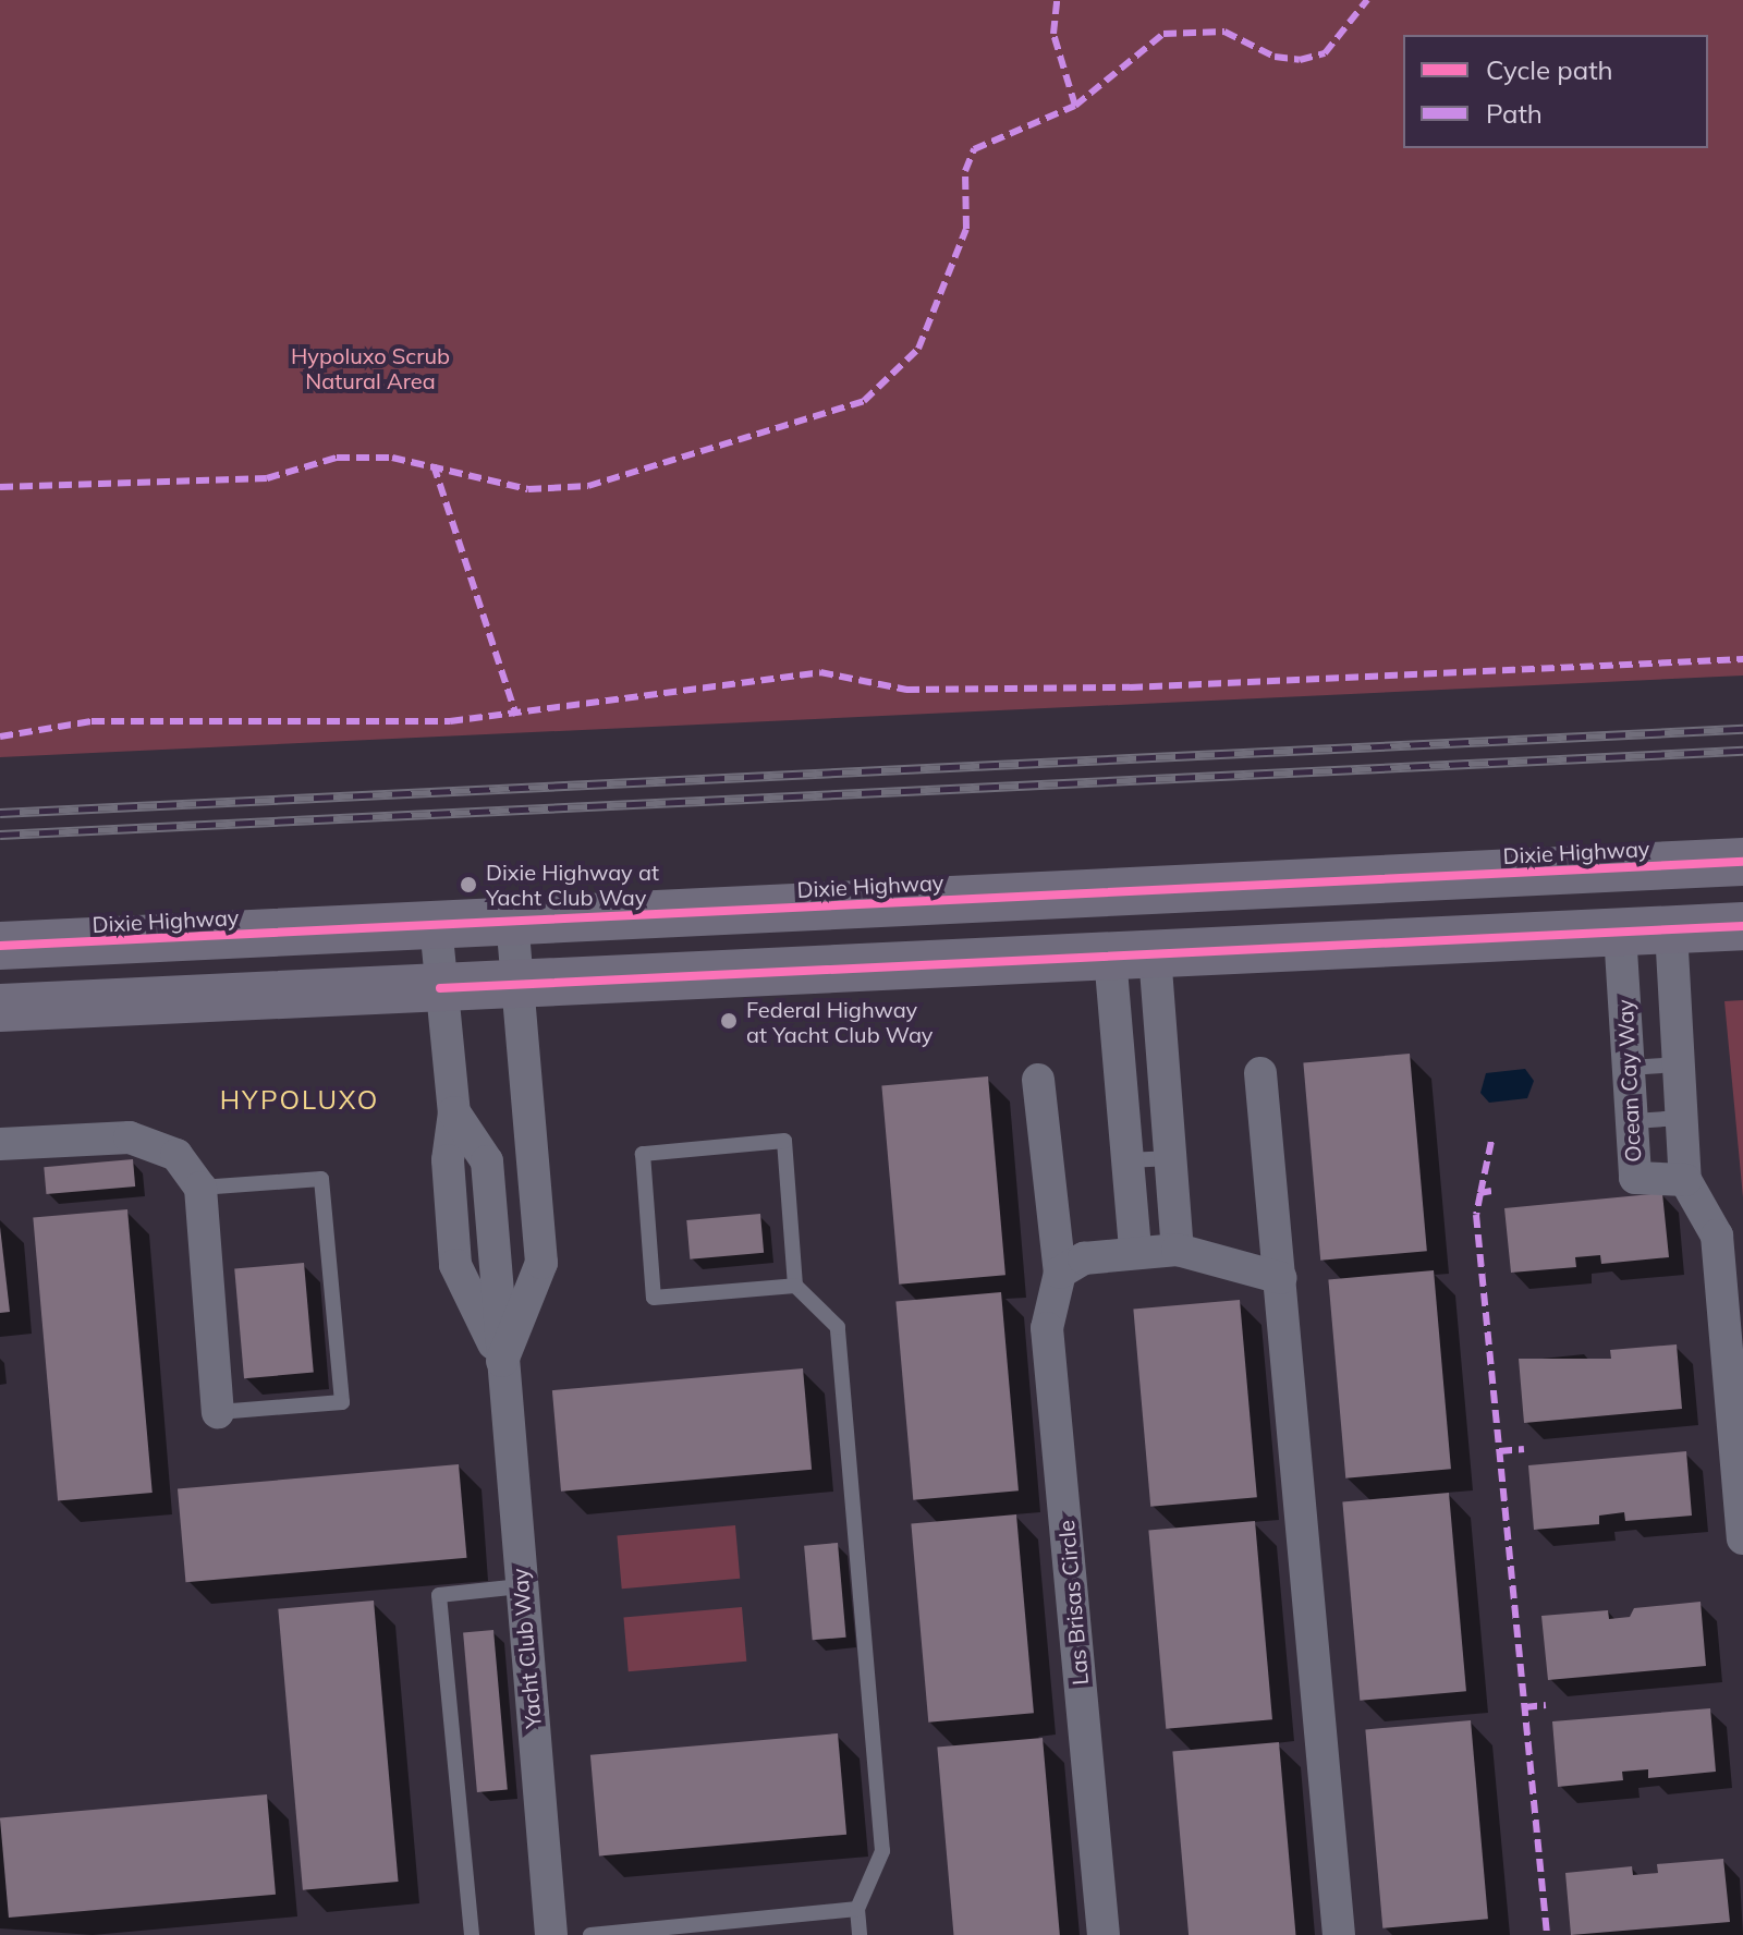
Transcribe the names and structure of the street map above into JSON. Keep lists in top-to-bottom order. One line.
{"streets":{"main road":["Dixie Highway"],"street":["Ocean Cay Way","Las Brisas Circle","Yacht Club Way"]},"crossings":[["Dixie Highway","Yacht Club Way"]],"districts":["HYPOLUXO"],"parks":["Hypoluxo Scrub Natural Area"],"places":["Dixie Highway at Yacht Club Way","Federal Highway at Yacht Club Way"],"legend":["Cycle path","Path"]}
